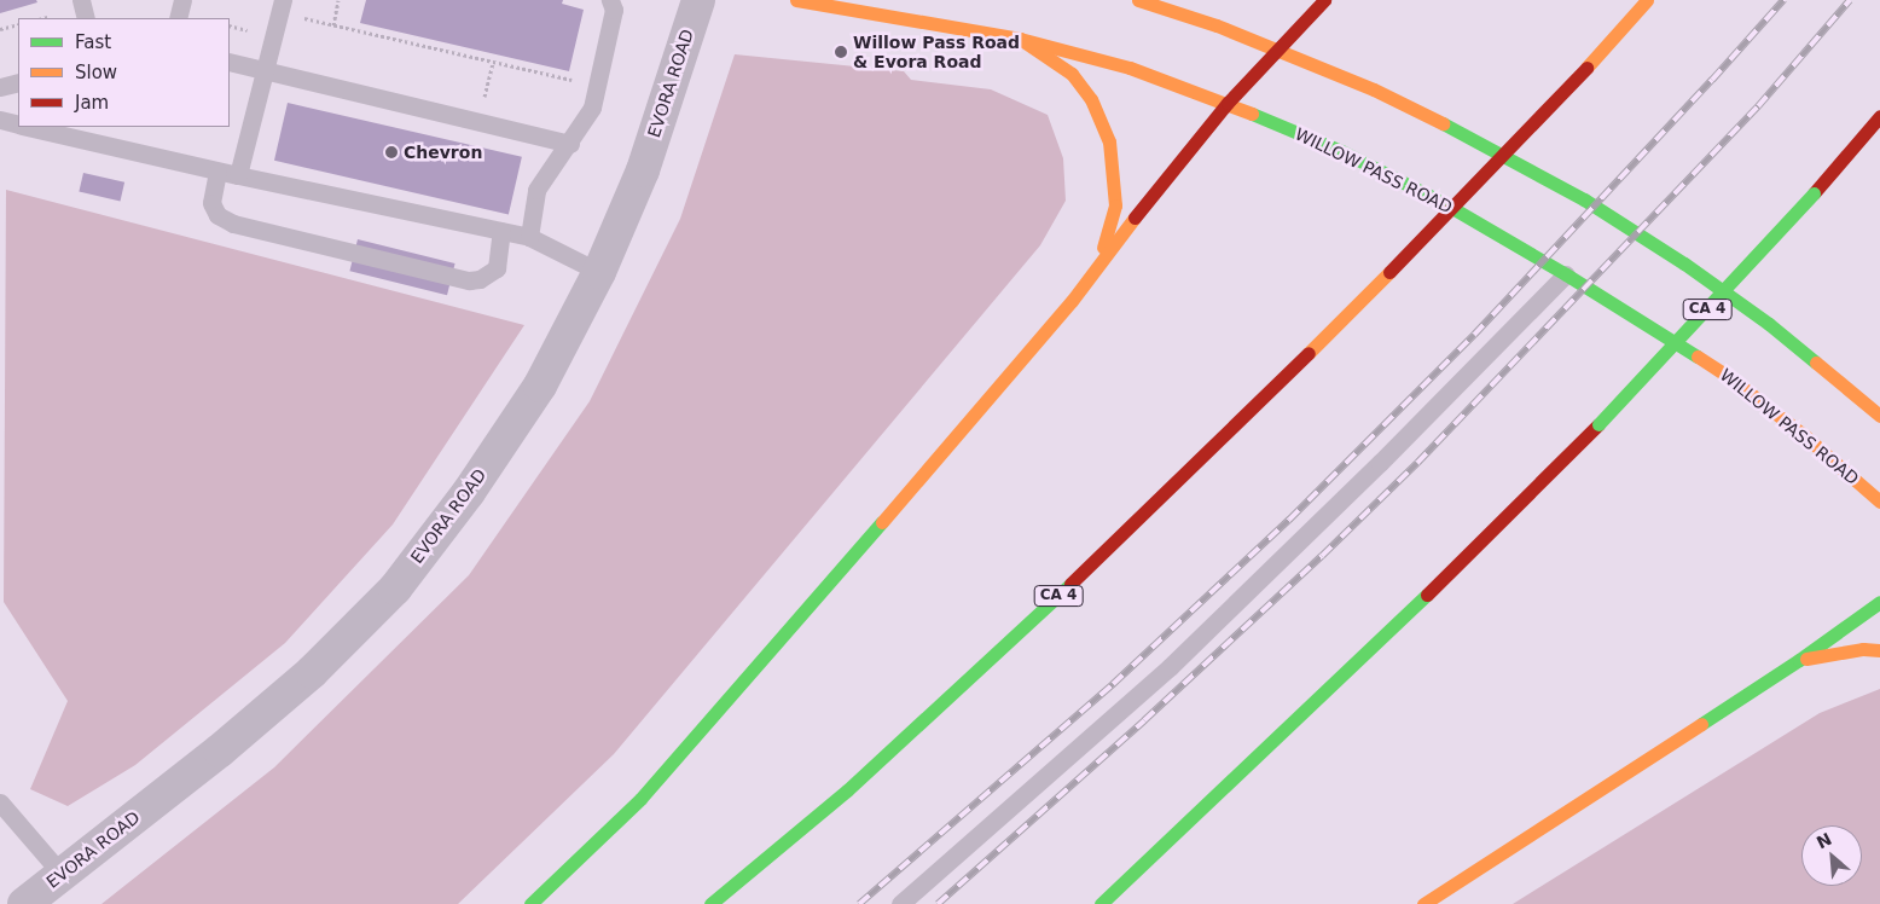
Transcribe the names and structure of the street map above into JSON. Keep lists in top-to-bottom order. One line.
{"streets":{"main road":["WILLOW PASS ROAD","CA 4"],"street":["EVORA ROAD"]},"places":["Willow Pass Road & Evora Road","Chevron"],"legend":["Fast","Slow","Jam"],"north":"top left"}
